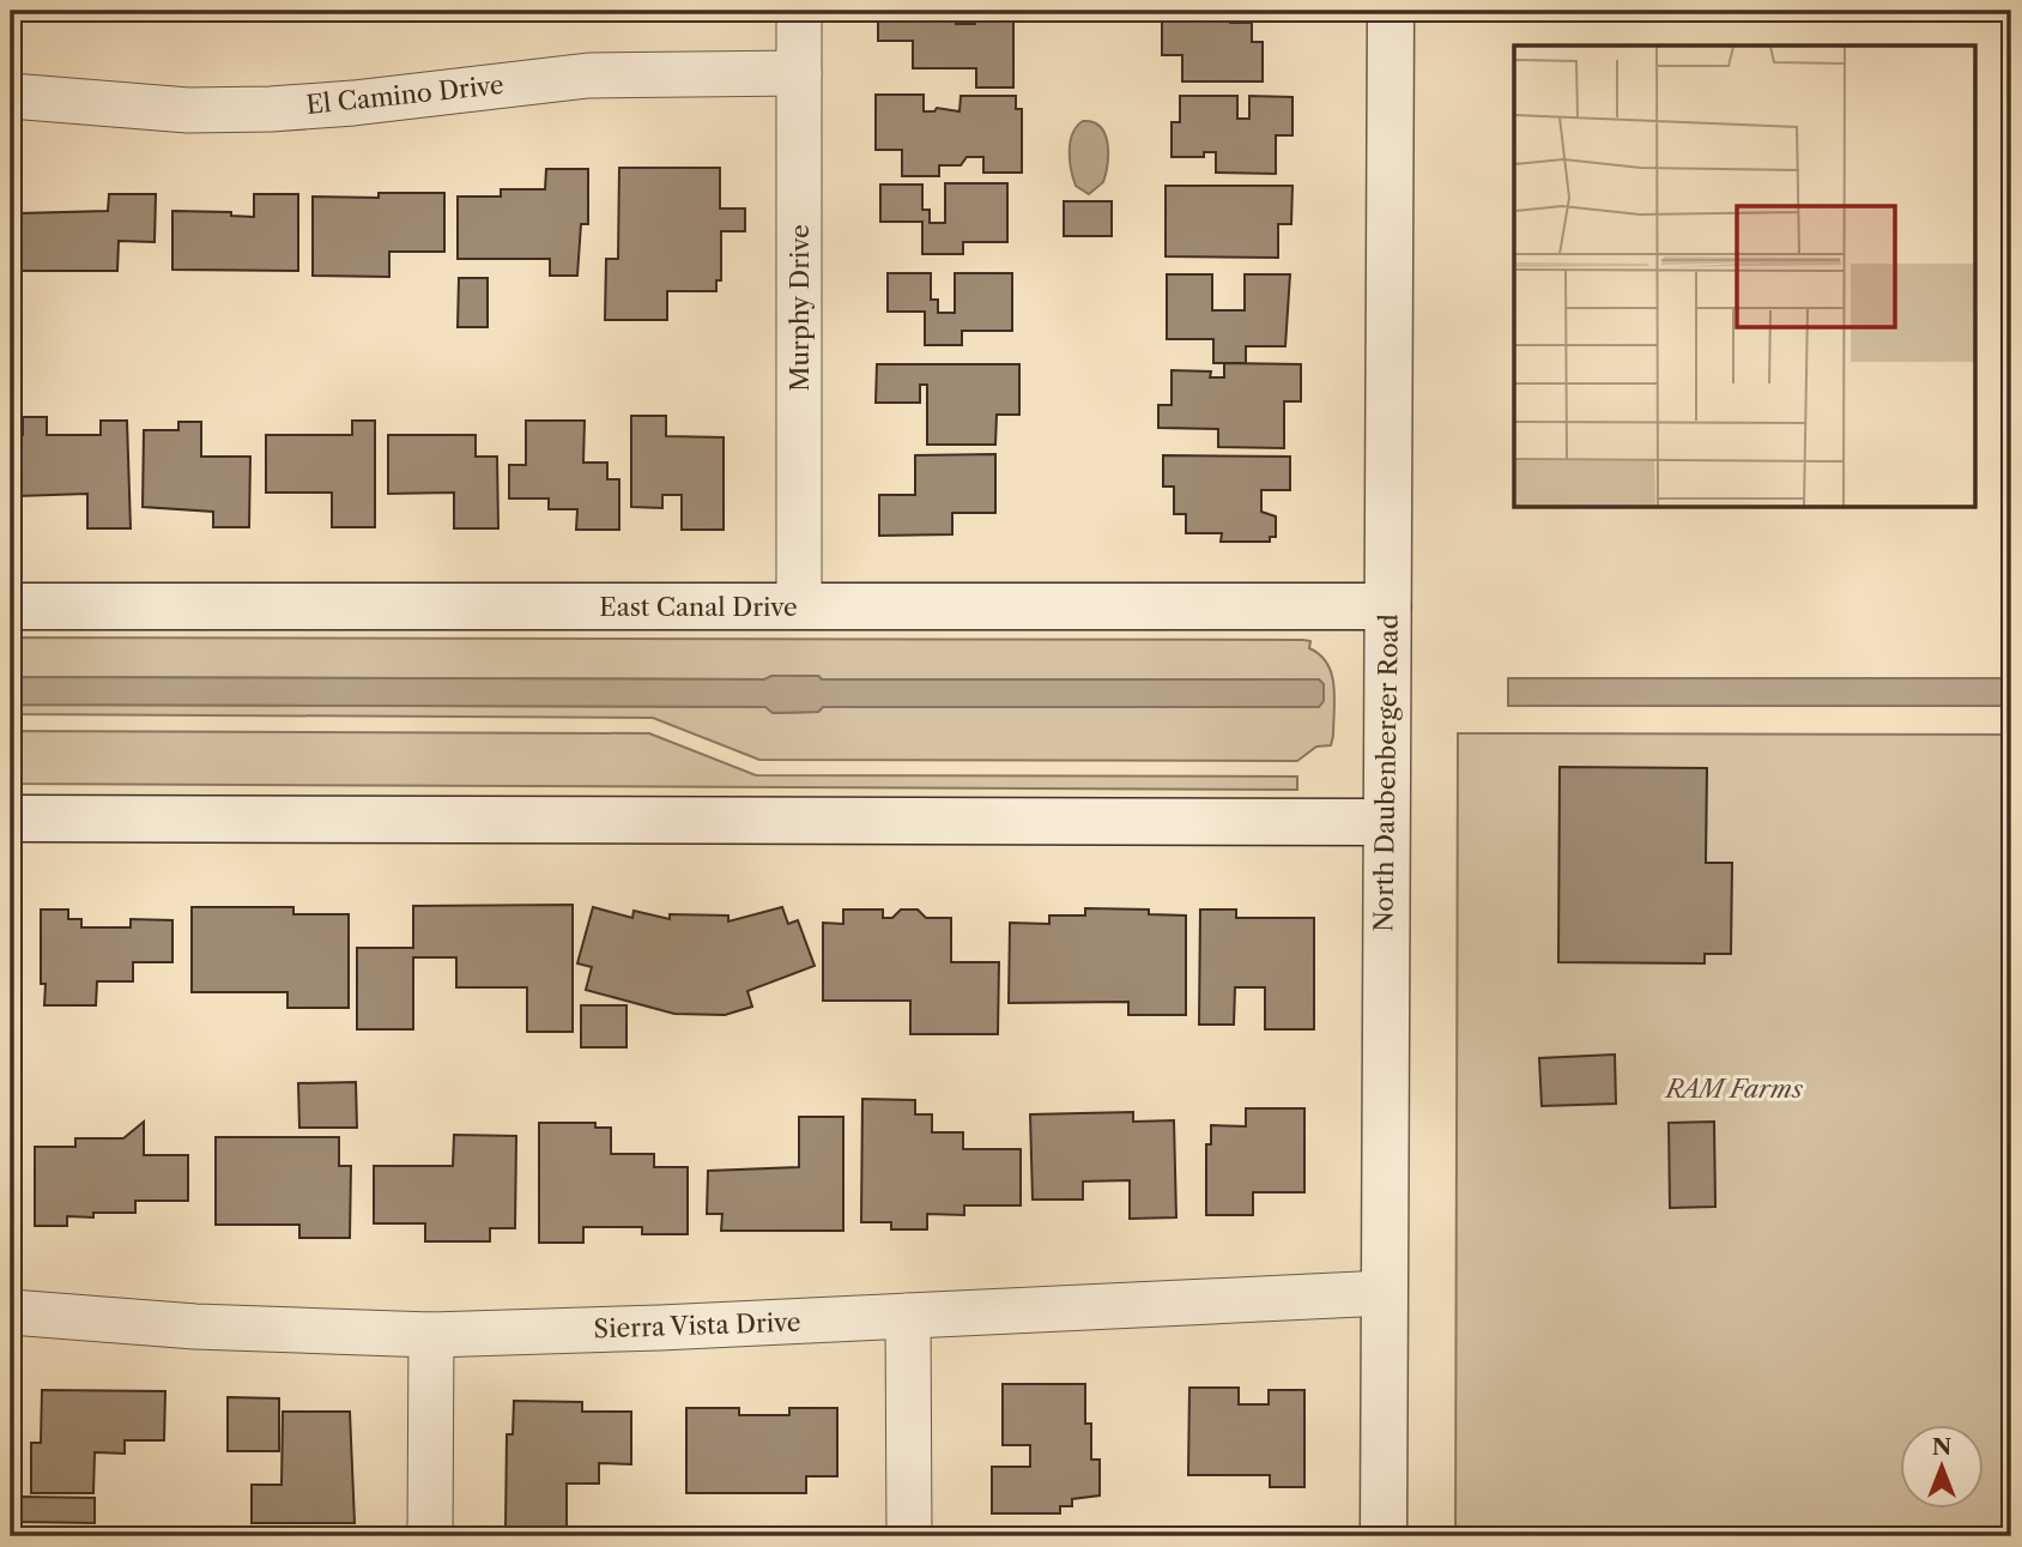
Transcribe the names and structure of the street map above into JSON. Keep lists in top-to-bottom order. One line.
{"streets":{"main road":["East Canal Drive","North Daubenberger Road"],"street":["El Camino Drive","Murphy Drive","Sierra Vista Drive"]},"crossings":[["El Camino Drive","Murphy Drive"],["Murphy Drive","East Canal Drive"],["East Canal Drive","North Daubenberger Road"],["North Daubenberger Road","Sierra Vista Drive"]],"parks":["RAM Farms"],"north":"top"}
